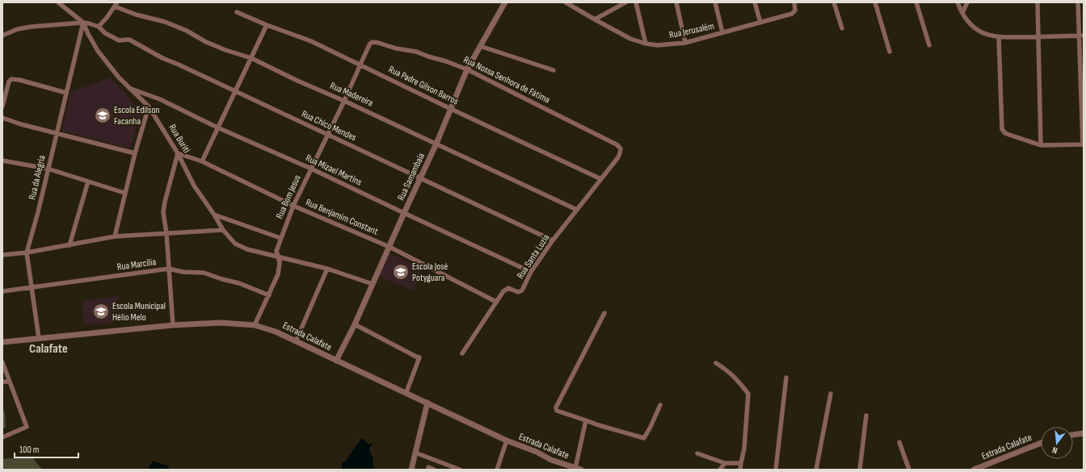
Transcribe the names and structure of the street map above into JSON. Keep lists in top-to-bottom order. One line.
{"streets":{"street":["Rua Jerusalém","Rua Nossa Senhora de Fátima","Rua Padre Gilson Barros","Rua Madereira","Rua Chico Mendes","Rua Buriti","Rua Mizael Martins","Rua Samambaia","Rua da Alegria","Rua Bom Jesus","Rua Benjamim Constant","Rua Santa Luzia","Rua Marcília","Estrada Calafate"]},"crossings":[["Rua Nossa Senhora de Fátima","Rua Samambaia"],["Rua Nossa Senhora de Fátima","Rua Bom Jesus"],["Rua Nossa Senhora de Fátima","Rua Santa Luzia"],["Rua Padre Gilson Barros","Rua Samambaia"],["Rua Padre Gilson Barros","Rua Bom Jesus"],["Rua Padre Gilson Barros","Rua Santa Luzia"],["Rua Madereira","Rua Samambaia"],["Rua Madereira","Rua Bom Jesus"],["Rua Madereira","Rua Santa Luzia"],["Rua Chico Mendes","Rua Samambaia"],["Rua Chico Mendes","Rua Bom Jesus"],["Rua Chico Mendes","Rua Santa Luzia"],["Rua Buriti","Rua Mizael Martins"],["Rua Buriti","Rua Samambaia"],["Rua Buriti","Rua da Alegria"],["Rua Buriti","Rua Bom Jesus"],["Rua Buriti","Rua Benjamim Constant"],["Rua Mizael Martins","Rua Samambaia"],["Rua Mizael Martins","Rua Bom Jesus"],["Rua Mizael Martins","Rua Santa Luzia"],["Rua Samambaia","Rua Benjamim Constant"],["Rua Samambaia","Estrada Calafate"],["Rua da Alegria","Rua Marcília"],["Rua da Alegria","Estrada Calafate"],["Rua Bom Jesus","Rua Benjamim Constant"],["Rua Bom Jesus","Rua Marcília"],["Rua Bom Jesus","Estrada Calafate"],["Rua Benjamim Constant","Rua Santa Luzia"]],"districts":["Calafate"],"places":{"school or university":["Escola Edilson Facanha","Escola José Potyguara","Escola Municipal Hélio Melo"]},"scale_bar":"100 m","north":"bottom"}
